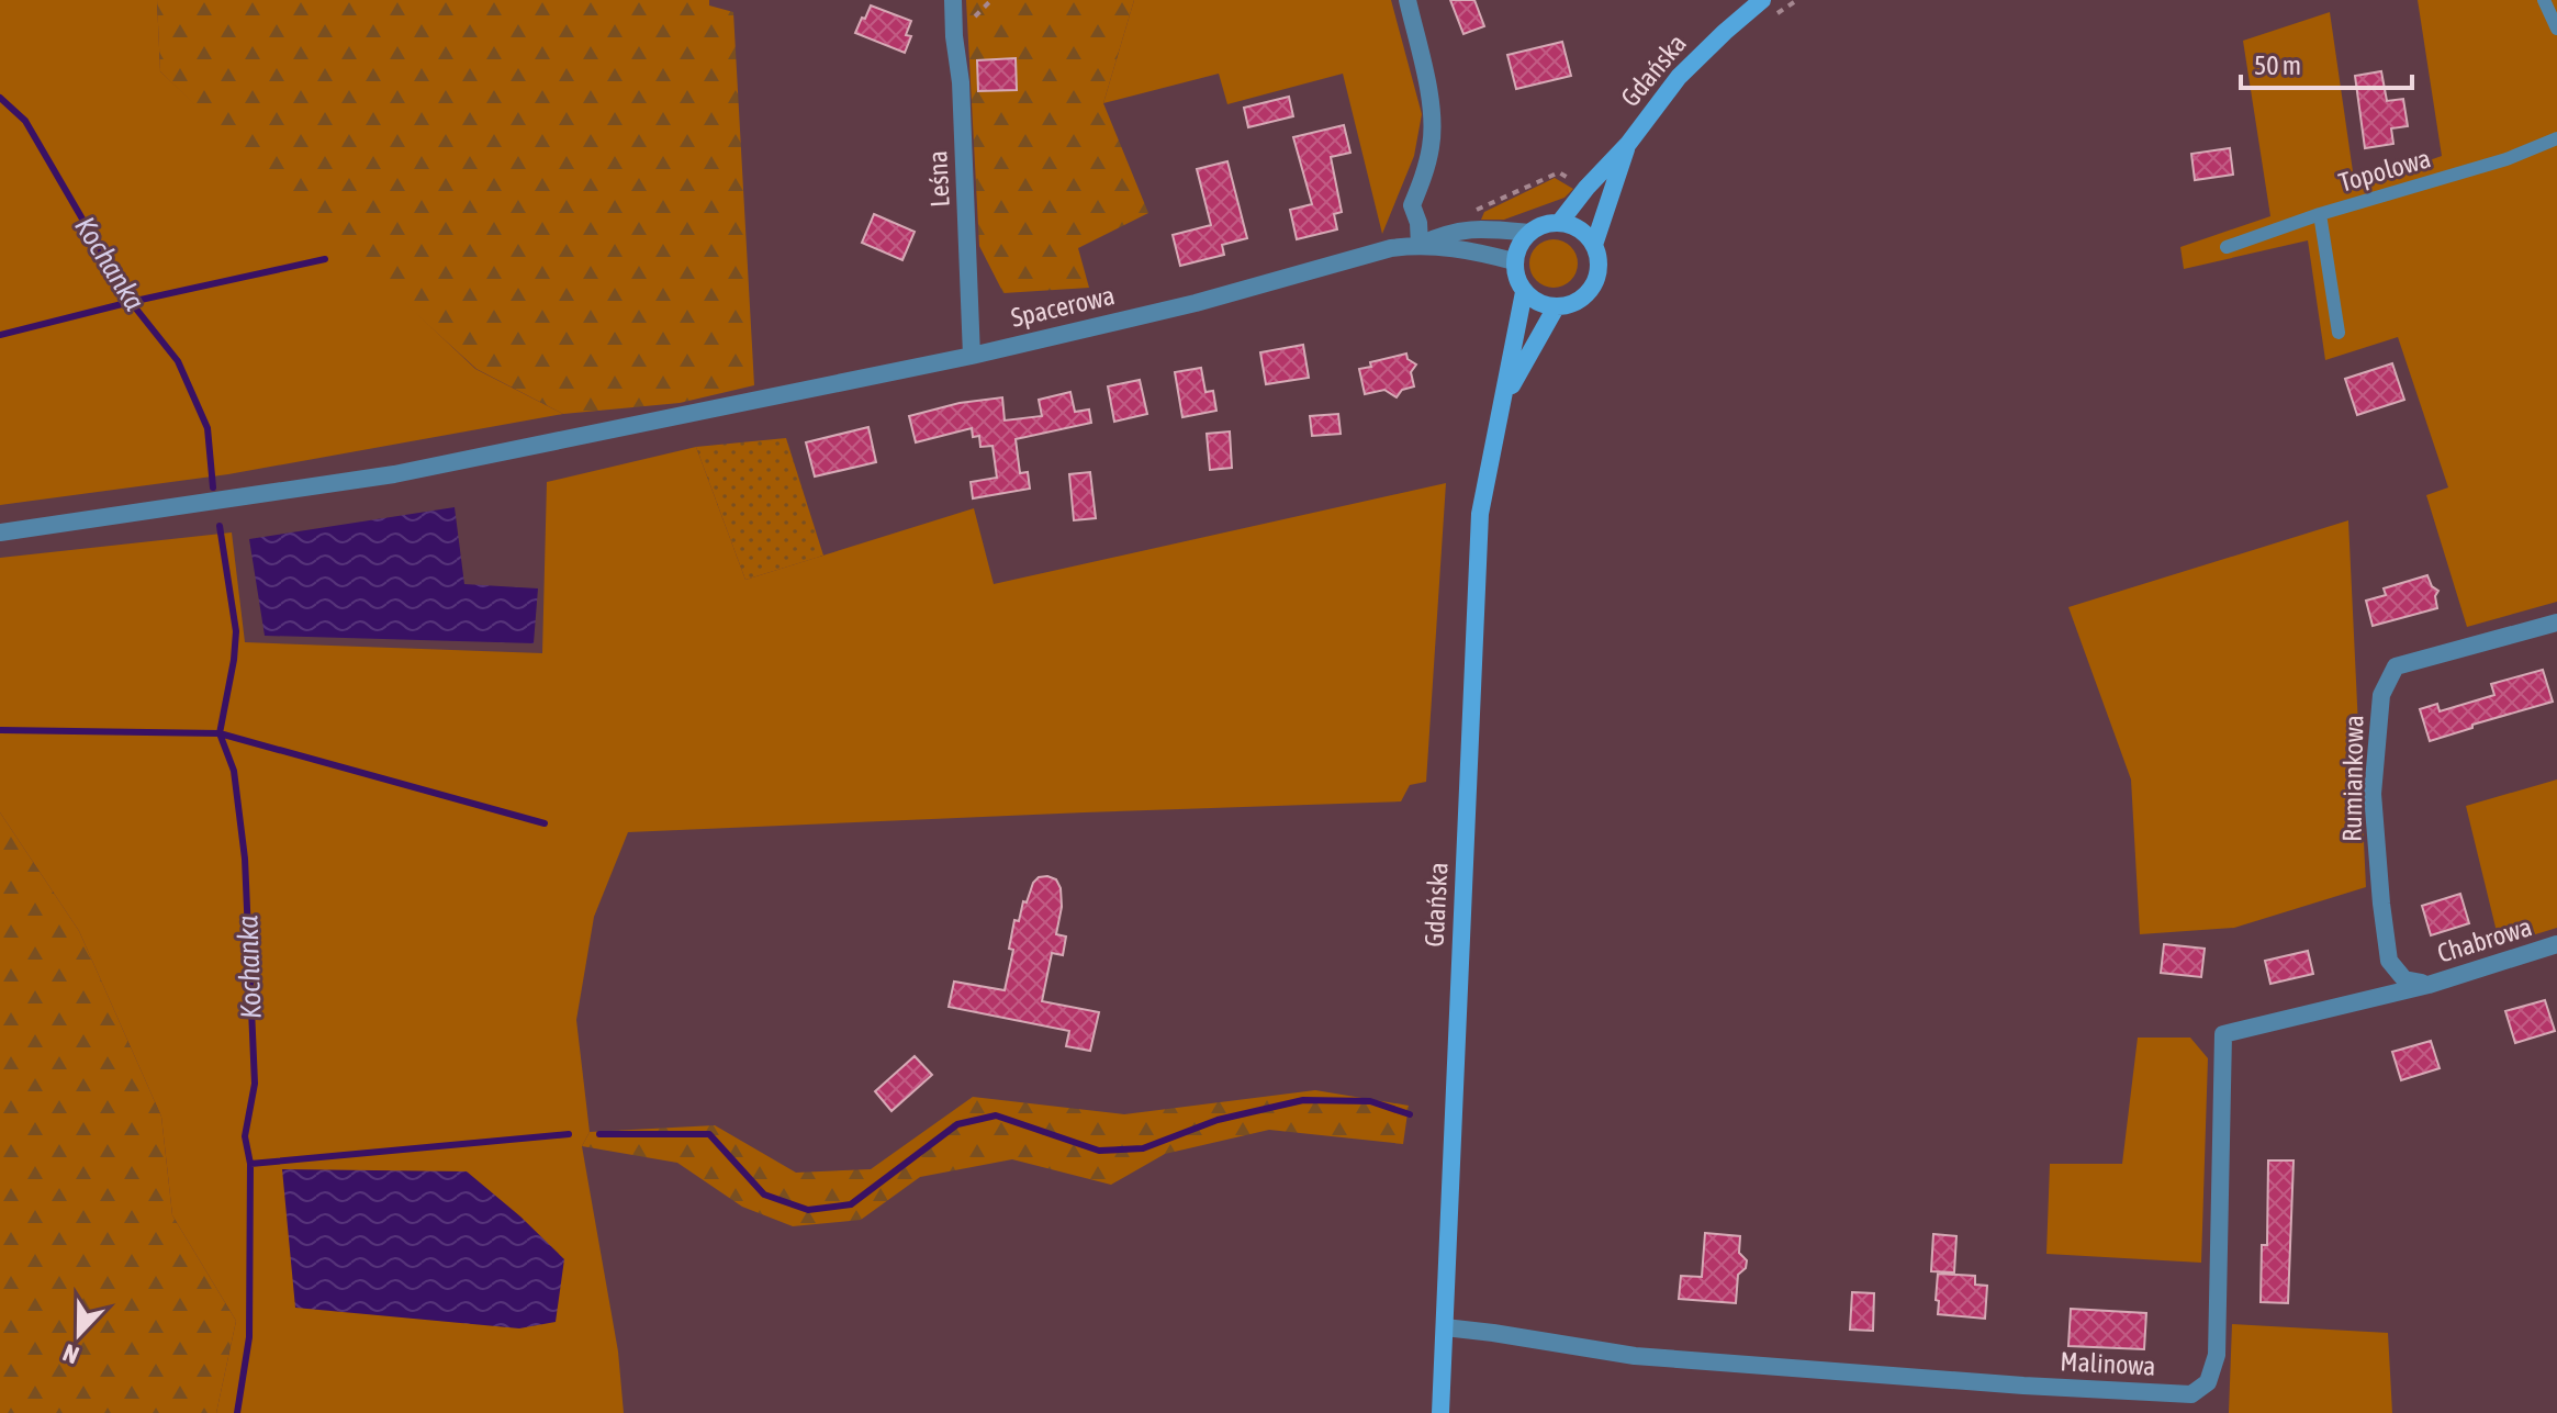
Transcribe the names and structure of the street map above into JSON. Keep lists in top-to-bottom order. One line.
{"streets":{"main road":["Gdańska"],"street":["Leśna","Spacerowa","Rumiankowa","Chabrowa","Malinowa"],"lane":["Topolowa"]},"crossings":[["Gdańska","Spacerowa"],["Gdańska","Malinowa"],["Leśna","Spacerowa"],["Rumiankowa","Chabrowa"],["Rumiankowa","Malinowa"],["Chabrowa","Malinowa"]],"water":["Kochanka"],"scale_bar":"50 m","north":"bottom"}
